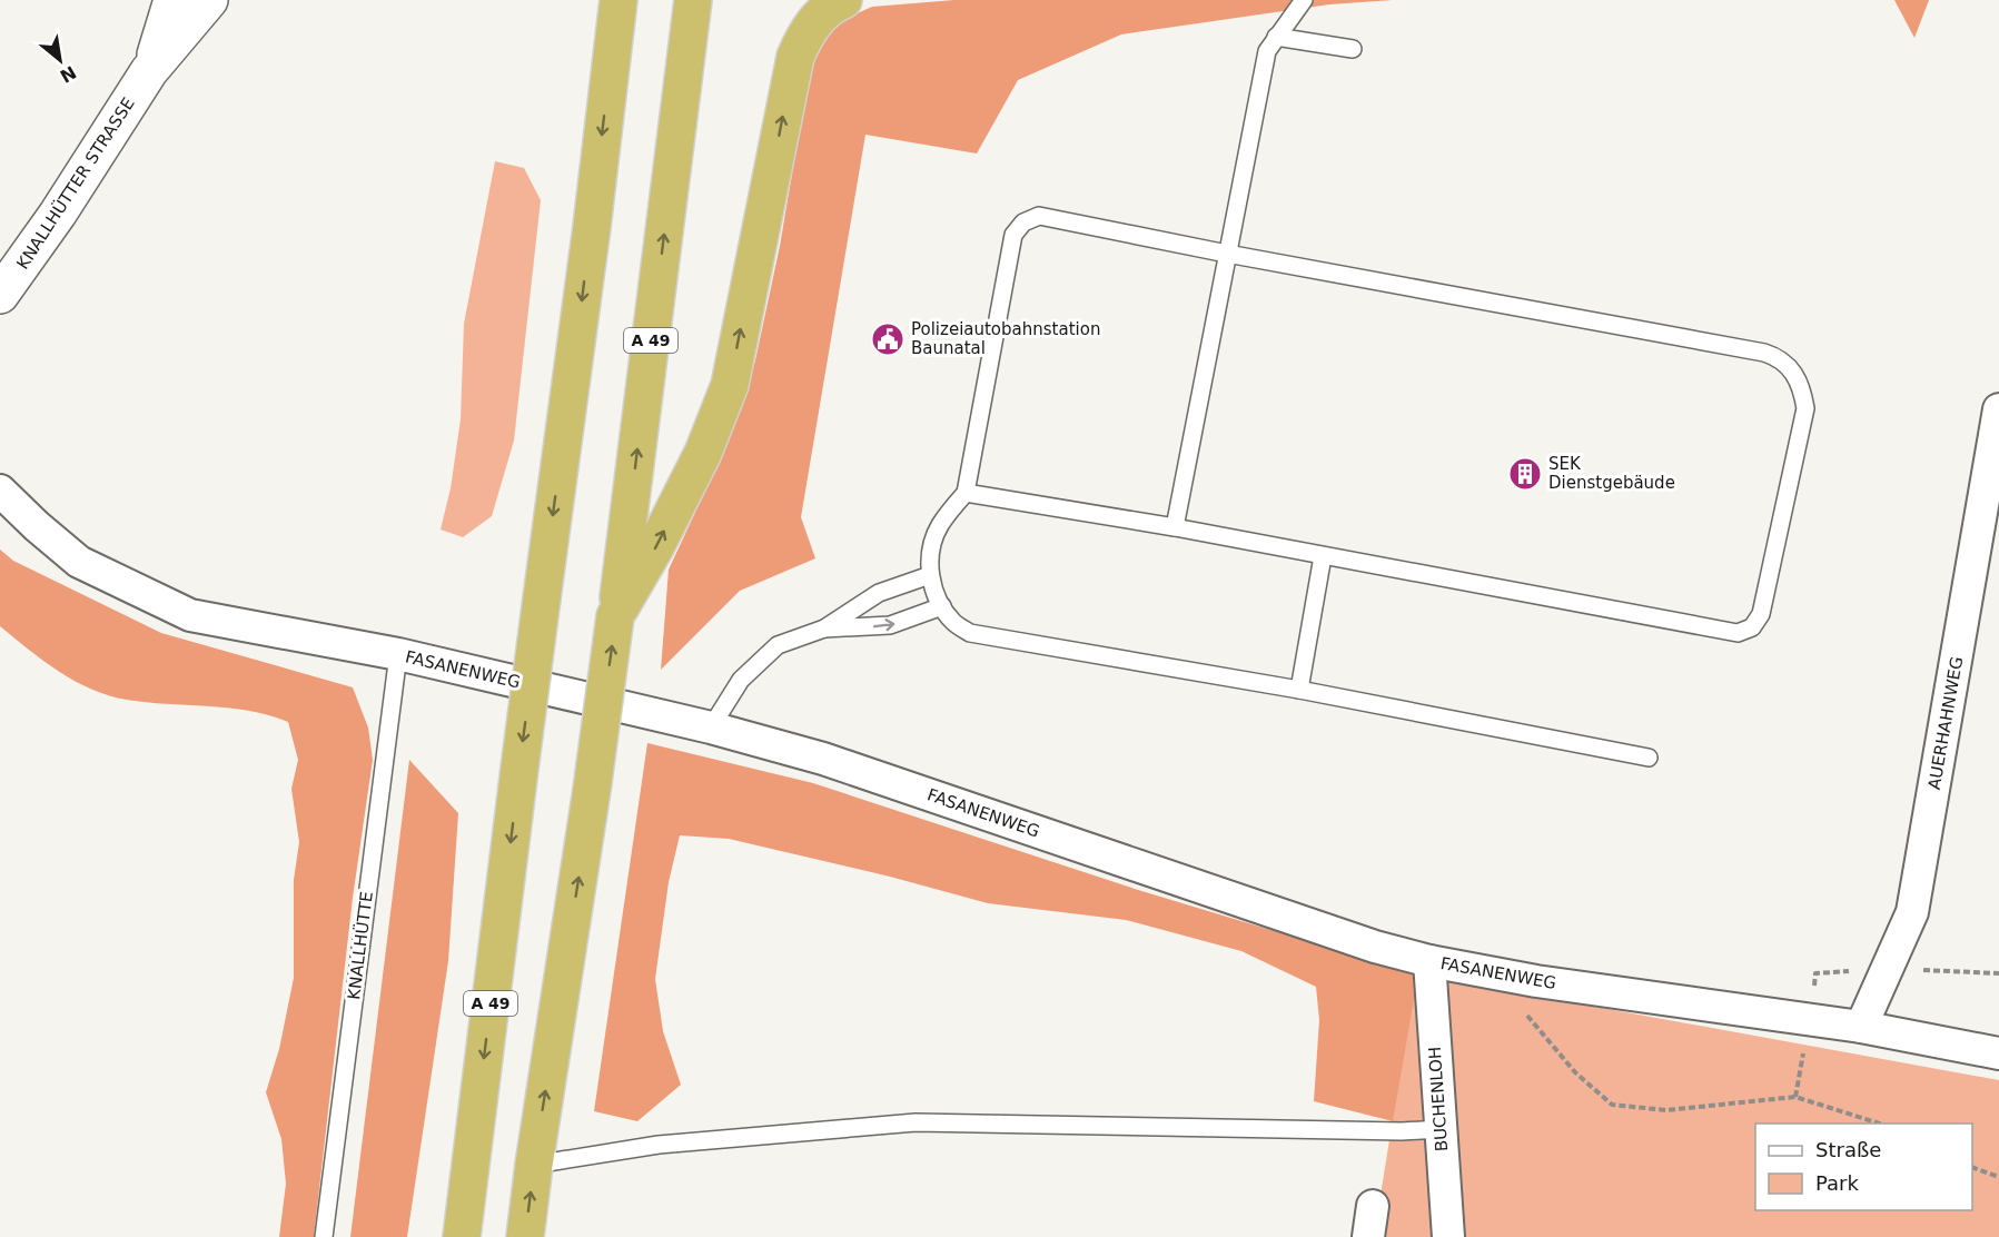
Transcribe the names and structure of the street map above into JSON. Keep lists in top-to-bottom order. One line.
{"streets":{"highway":["A 49"],"street":["KNALLHÜTTER STRASSE","FASANENWEG","AUERHAHNWEG","BUCHENLOH"],"lane":["KNALLHÜTTE"]},"crossings":[["FASANENWEG","AUERHAHNWEG"],["FASANENWEG","KNALLHÜTTE"],["FASANENWEG","BUCHENLOH"]],"places":{"public building":["Polizeiautobahnstation Baunatal"],"building":["SEK Dienstgebäude"]},"legend":["Straße","Park"],"north":"bottom right"}
